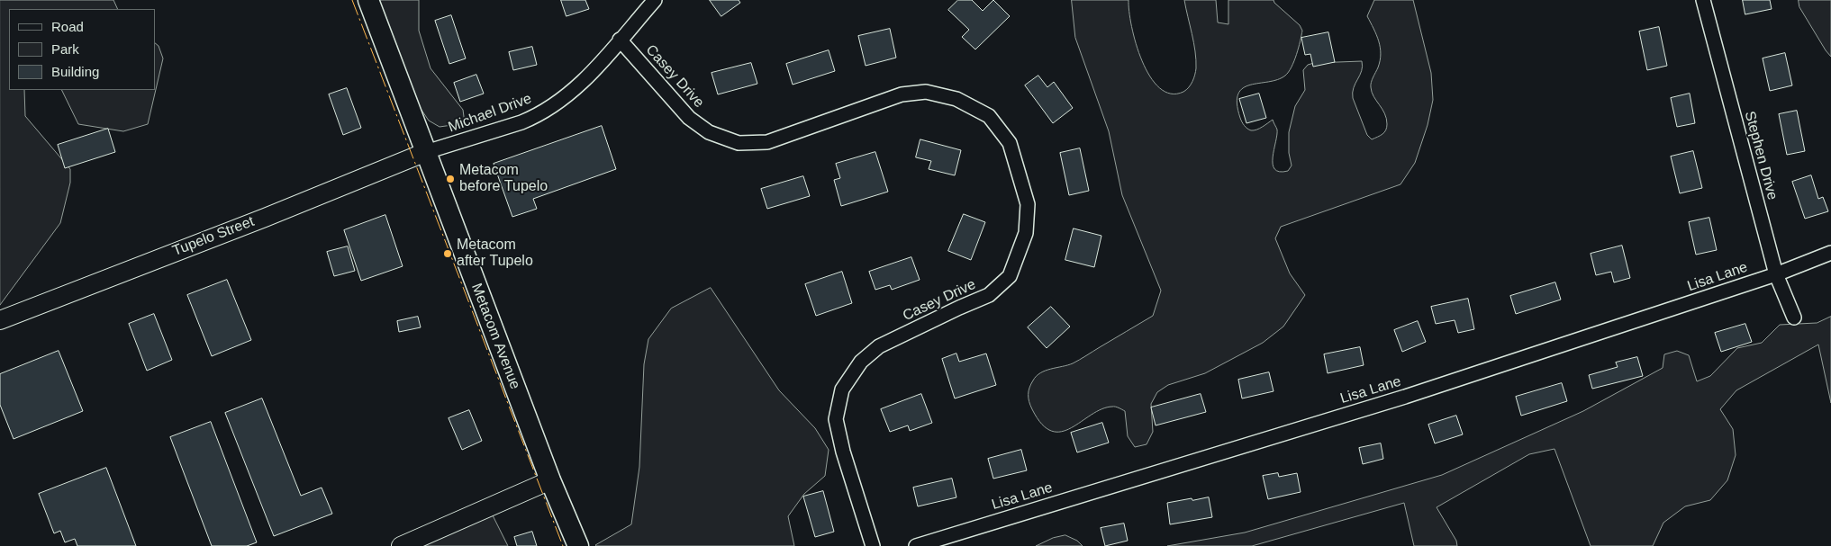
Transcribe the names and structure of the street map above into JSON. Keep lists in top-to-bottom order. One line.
{"streets":{"main road":["Tupelo Street","Metacom Avenue"],"street":["Casey Drive","Michael Drive","Stephen Drive","Lisa Lane"]},"crossings":[["Casey Drive","Michael Drive"],["Michael Drive","Tupelo Street"],["Michael Drive","Metacom Avenue"],["Stephen Drive","Lisa Lane"],["Tupelo Street","Metacom Avenue"]],"places":["Metacom before Tupelo","Metacom after Tupelo"],"legend":["Road","Park","Building"]}
